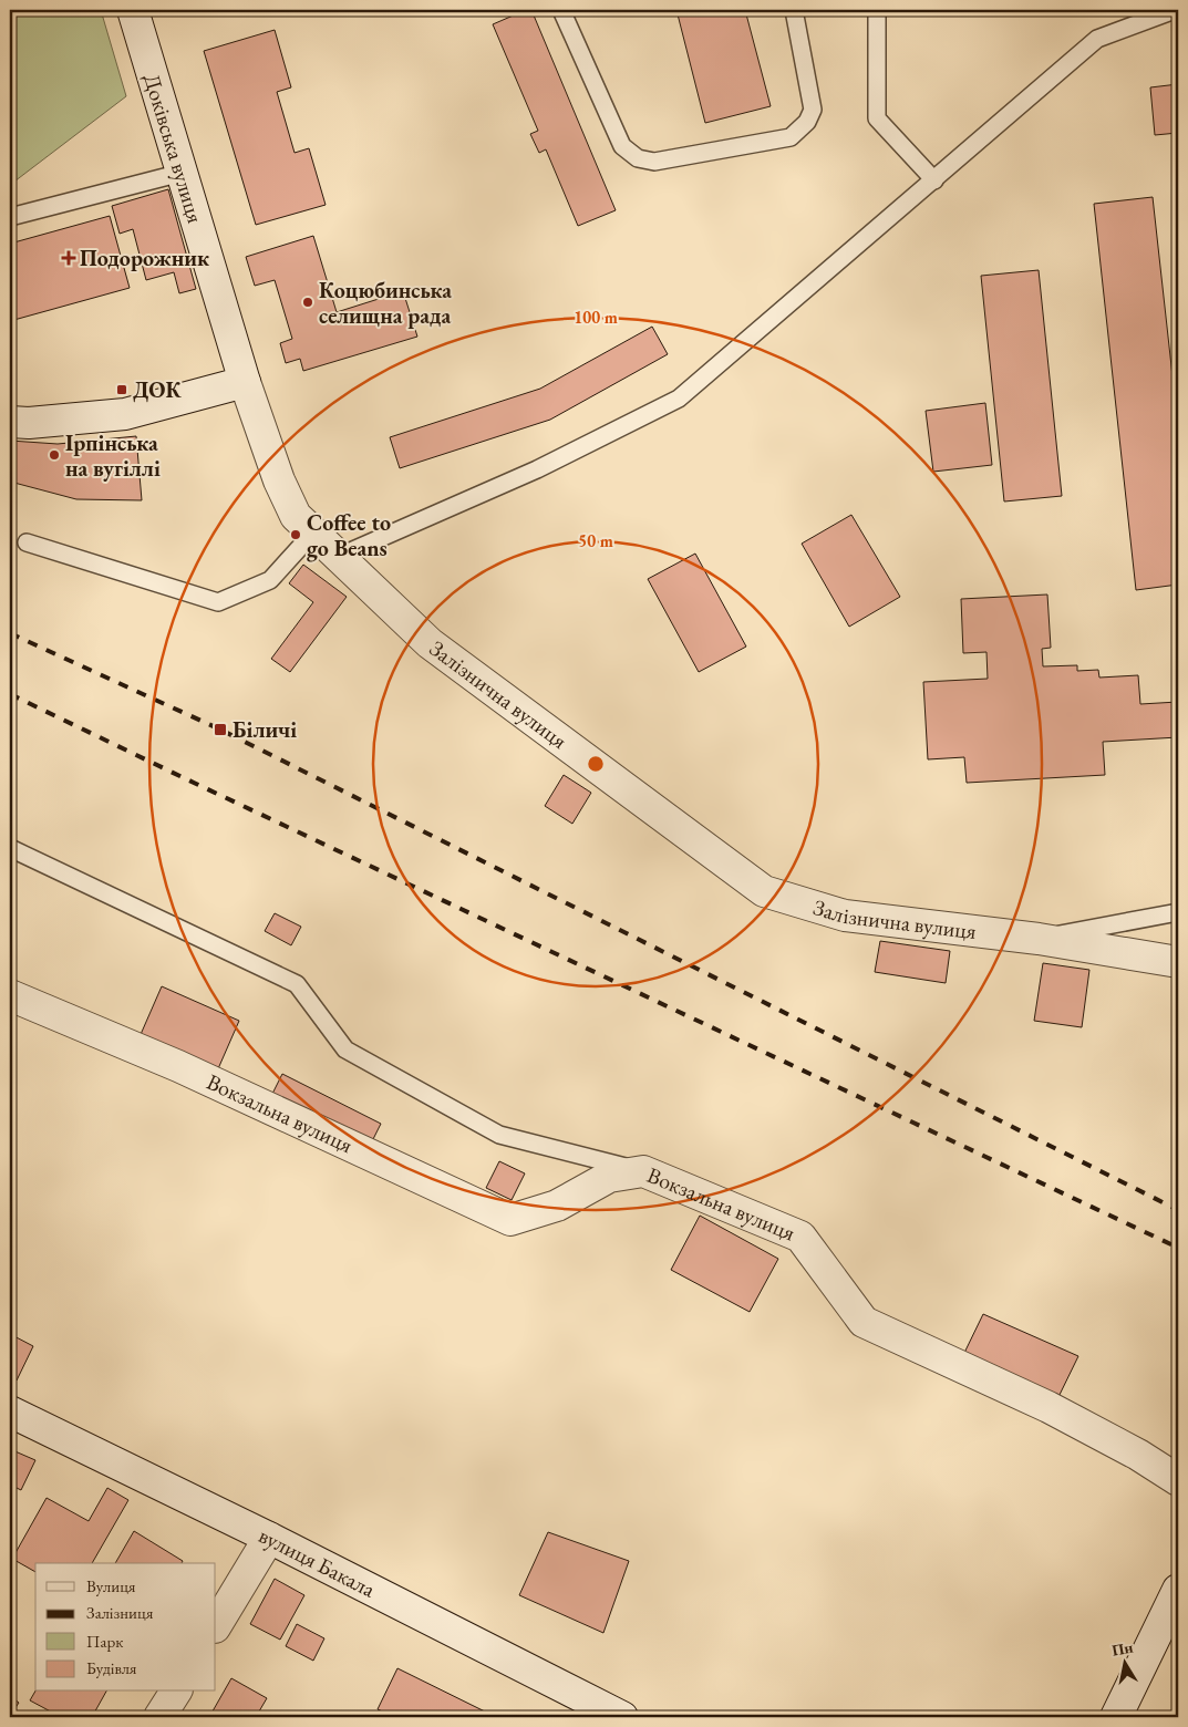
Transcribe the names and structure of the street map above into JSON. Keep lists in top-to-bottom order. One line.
{"streets":{"street":["Доківська вулиця","Залізнична вулиця","Вокзальна вулиця","вулиця Бакала"]},"crossings":[["Доківська вулиця","Залізнична вулиця"]],"places":{"health":["Подорожник"],"other":["Коцюбинська селищна рада","Ірпінська на вугіллі","Coffee to go Beans"],"transit":["ДОК","Біличі"]},"legend":["Вулиця","Залізниця","Парк","Будівля"],"north":"top","rings":["100 m","50 m"]}
